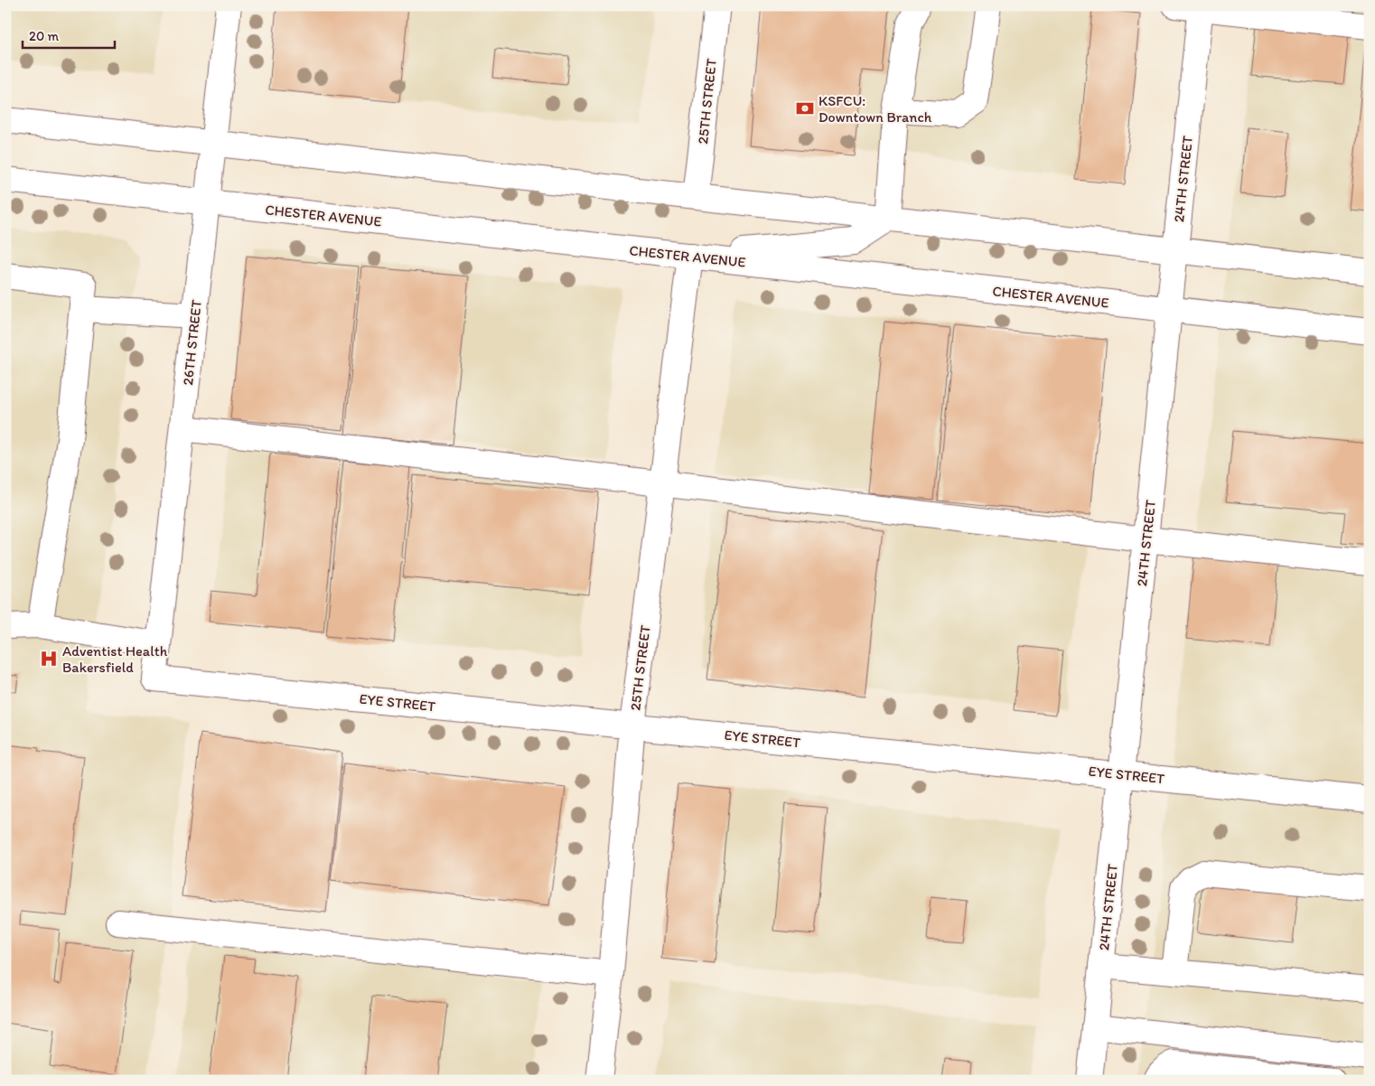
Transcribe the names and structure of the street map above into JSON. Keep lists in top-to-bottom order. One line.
{"streets":{"main road":["25TH STREET","24TH STREET","CHESTER AVENUE","26TH STREET","EYE STREET"]},"crossings":[["25TH STREET","CHESTER AVENUE"],["25TH STREET","EYE STREET"],["24TH STREET","CHESTER AVENUE"],["24TH STREET","EYE STREET"],["CHESTER AVENUE","26TH STREET"],["26TH STREET","EYE STREET"]],"places":{"bank":["KSFCU: Downtown Branch"],"hospital":["Adventist Health Bakersfield"]},"scale_bar":"20 m"}
